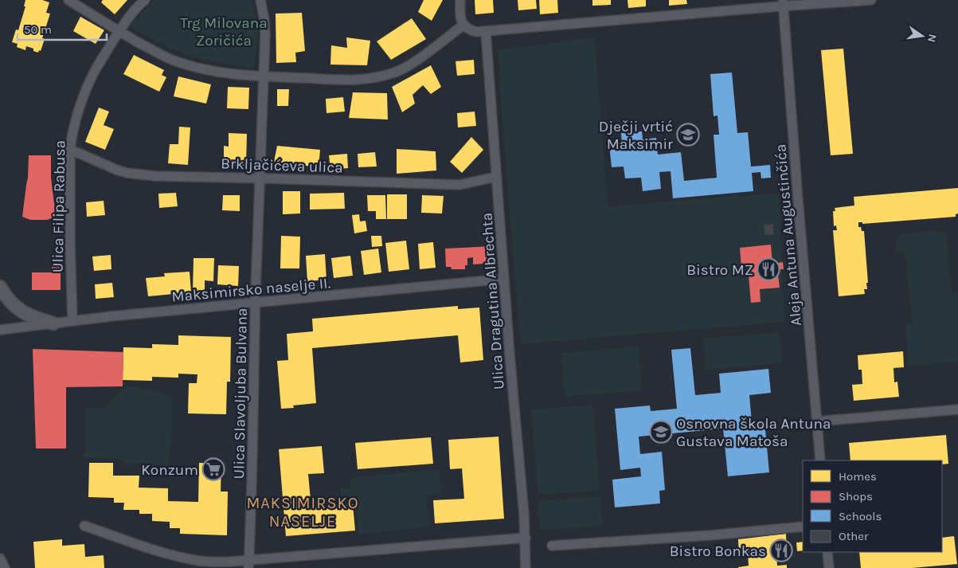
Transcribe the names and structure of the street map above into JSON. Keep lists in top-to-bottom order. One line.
{"streets":{"street":["Brkljačićeva ulica","Ulica Filipa Rabusa","Aleja Antuna Augustinčića","Maksimirsko naselje II.","Ulica Dragutina Albrechta","Ulica Slavoljuba Bulvana"]},"crossings":[["Brkljačićeva ulica","Ulica Filipa Rabusa"],["Brkljačićeva ulica","Ulica Dragutina Albrechta"],["Brkljačićeva ulica","Ulica Slavoljuba Bulvana"],["Ulica Filipa Rabusa","Maksimirsko naselje II."],["Maksimirsko naselje II.","Ulica Dragutina Albrechta"],["Maksimirsko naselje II.","Ulica Slavoljuba Bulvana"]],"districts":["MAKSIMIRSKO NASELJE"],"parks":["Trg Milovana Zoričića"],"places":{"school or university":["Dječji vrtić Maksimir","Osnovna škola Antuna Gustava Matoša"],"restaurant":["Bistro MZ","Bistro Bonkas"],"supermarket":["Konzum"]},"legend":["Homes","Shops","Schools","Other"],"scale_bar":"50 m","north":"right"}
